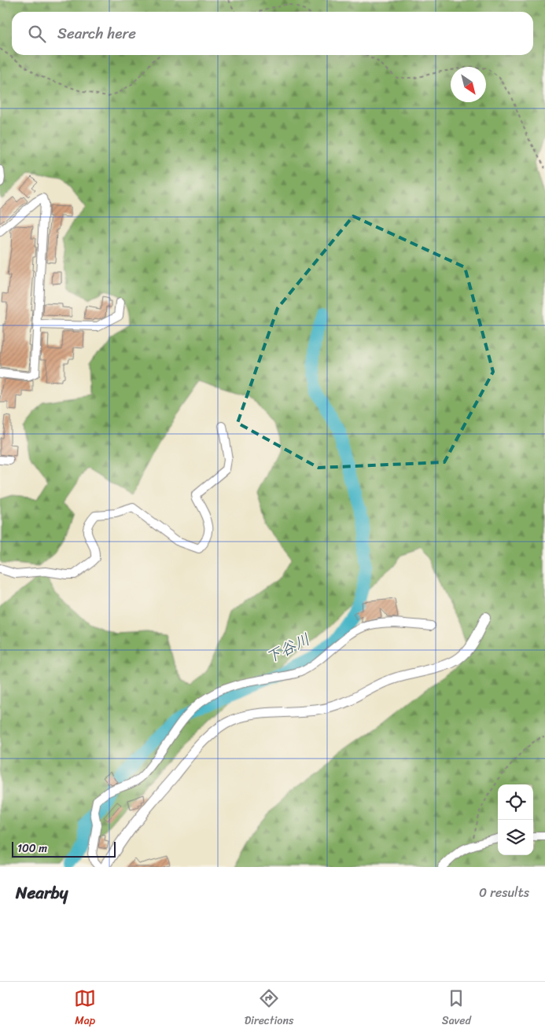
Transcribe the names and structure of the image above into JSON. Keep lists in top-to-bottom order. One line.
{"water":["下谷川"],"scale_bar":"100 m","north":"bottom right","page":{"search":"Search here","scale":"100 m","heading":["Nearby","0 results"],"nav":["Map","Directions","Saved"]}}
